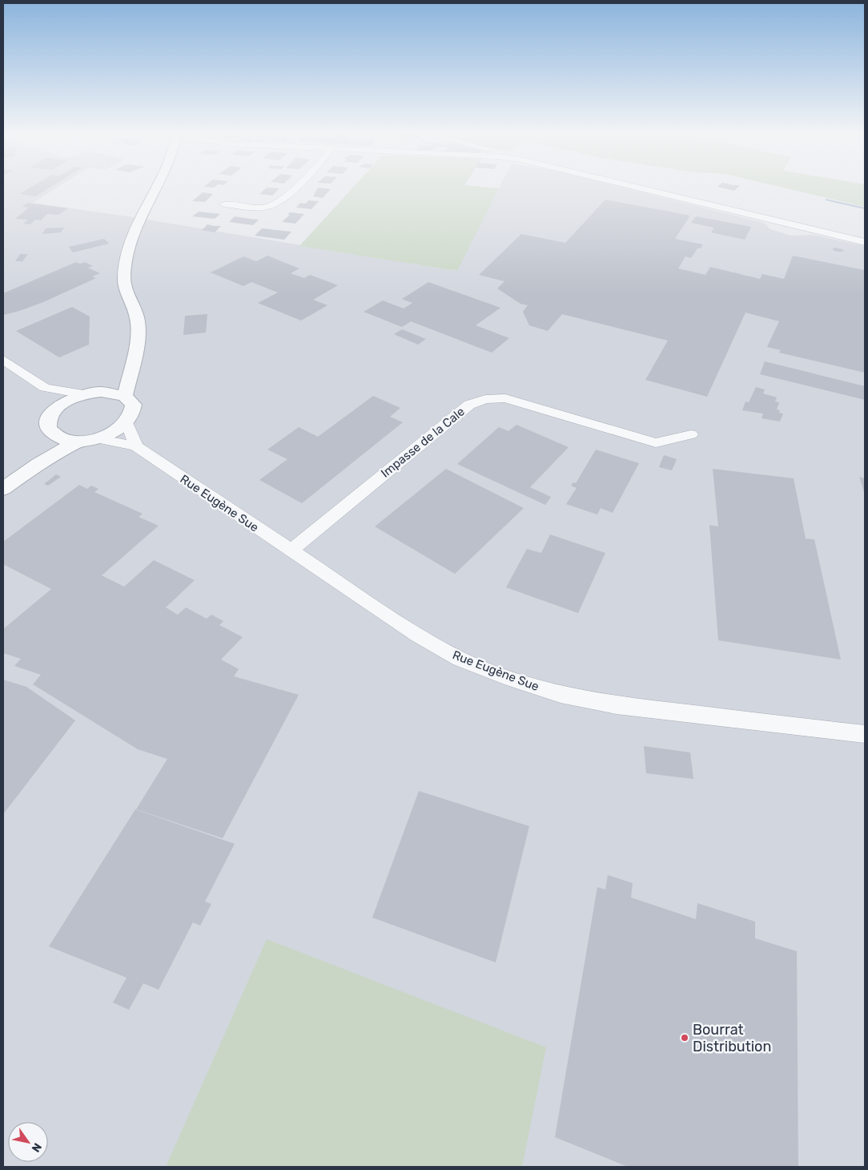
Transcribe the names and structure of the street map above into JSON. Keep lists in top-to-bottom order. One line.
{"streets":{"street":["Impasse de la Cale","Rue Eugène Sue"]},"crossings":[["Impasse de la Cale","Rue Eugène Sue"]],"places":["Bourrat Distribution"],"north":"bottom right"}
